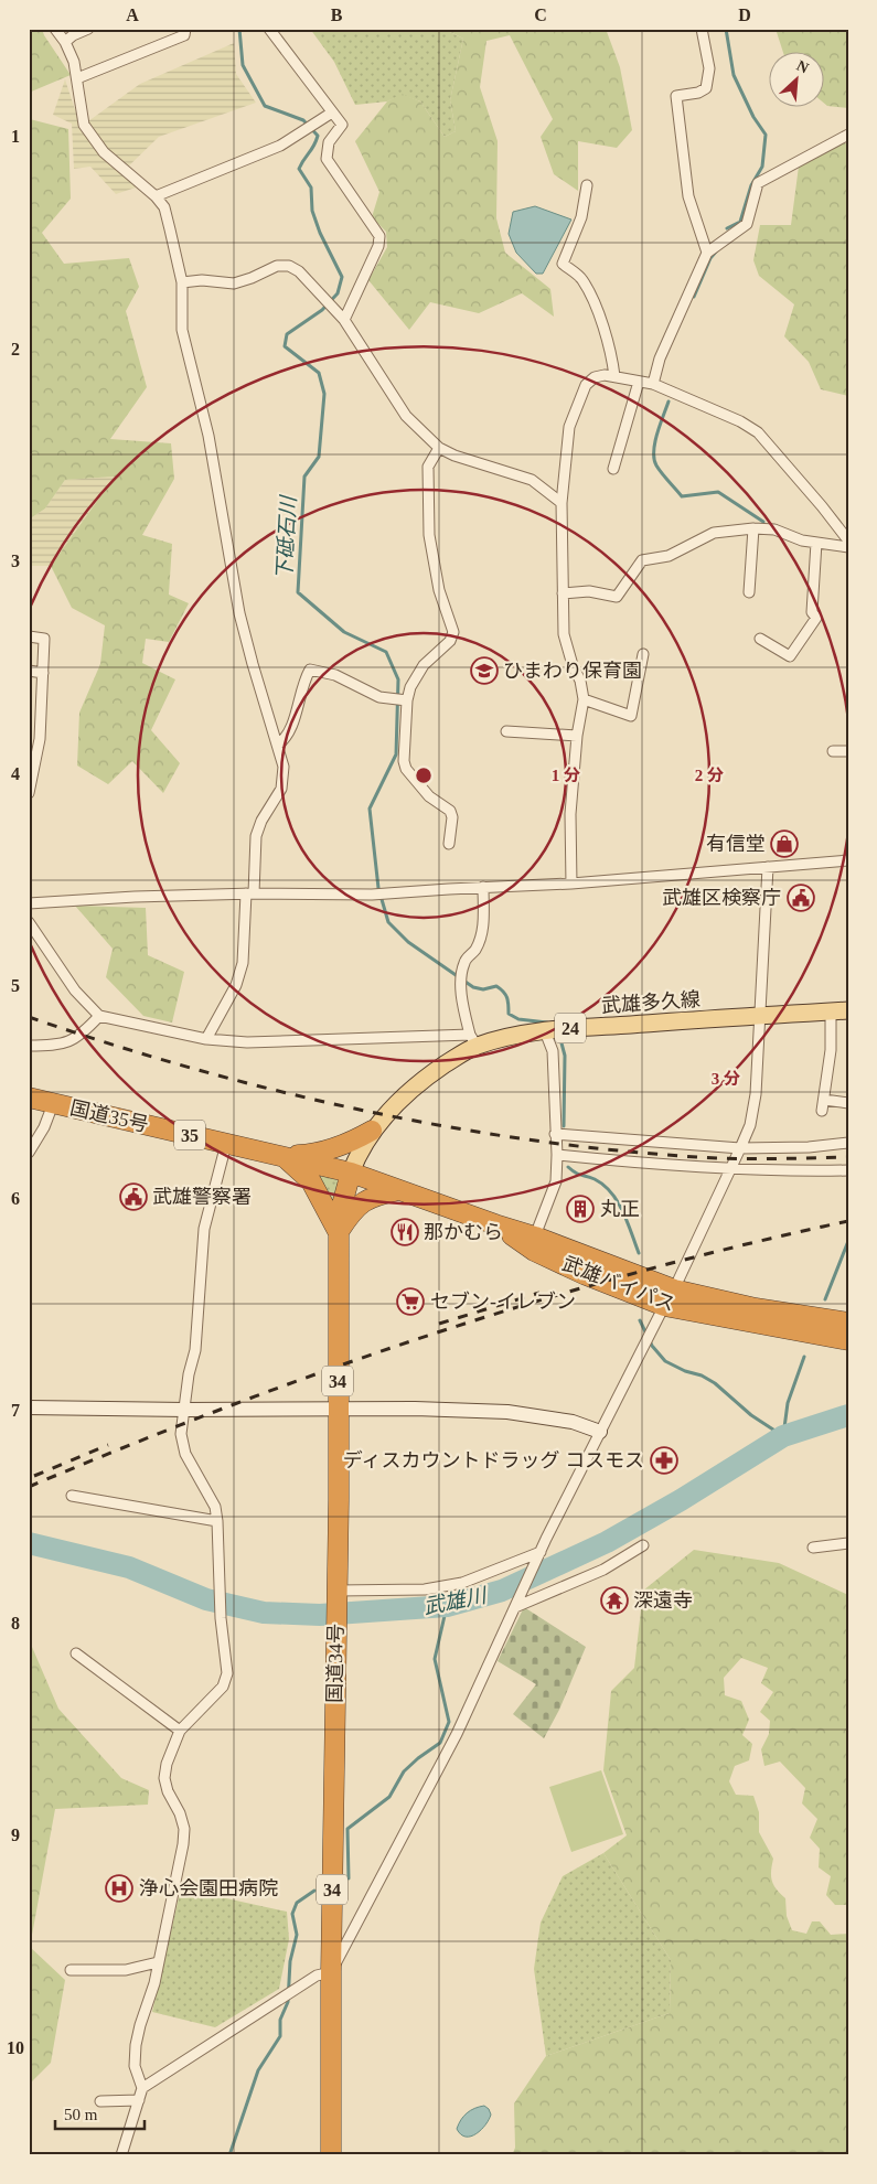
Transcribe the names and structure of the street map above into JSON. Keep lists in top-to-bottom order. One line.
{"streets":{"highway":["国道35号","35","武雄バイパス","34","国道34号"],"main road":["武雄多久線","24"]},"crossings":[["武雄多久線","国道35号"],["武雄多久線","武雄バイパス"],["武雄多久線","国道34号"],["国道35号","武雄バイパス"],["国道35号","国道34号"],["武雄バイパス","国道34号"]],"water":["下砥石川","武雄川"],"places":{"school or university":["ひまわり保育園"],"shop":["有信堂"],"public building":["武雄区検察庁","武雄警察署"],"building":["丸正"],"restaurant":["那かむら"],"supermarket":["セブン-イレブン"],"pharmacy":["ディスカウントドラッグ コスモス"],"temple":["深遠寺"],"hospital":["浄心会園田病院"]},"scale_bar":"50 m","north":"top right","grid":{"columns":["A","B","C","D"],"rows":["1","2","3","4","5","6","7","8","9","10"]},"rings":["1 分","2 分","3 分"]}
